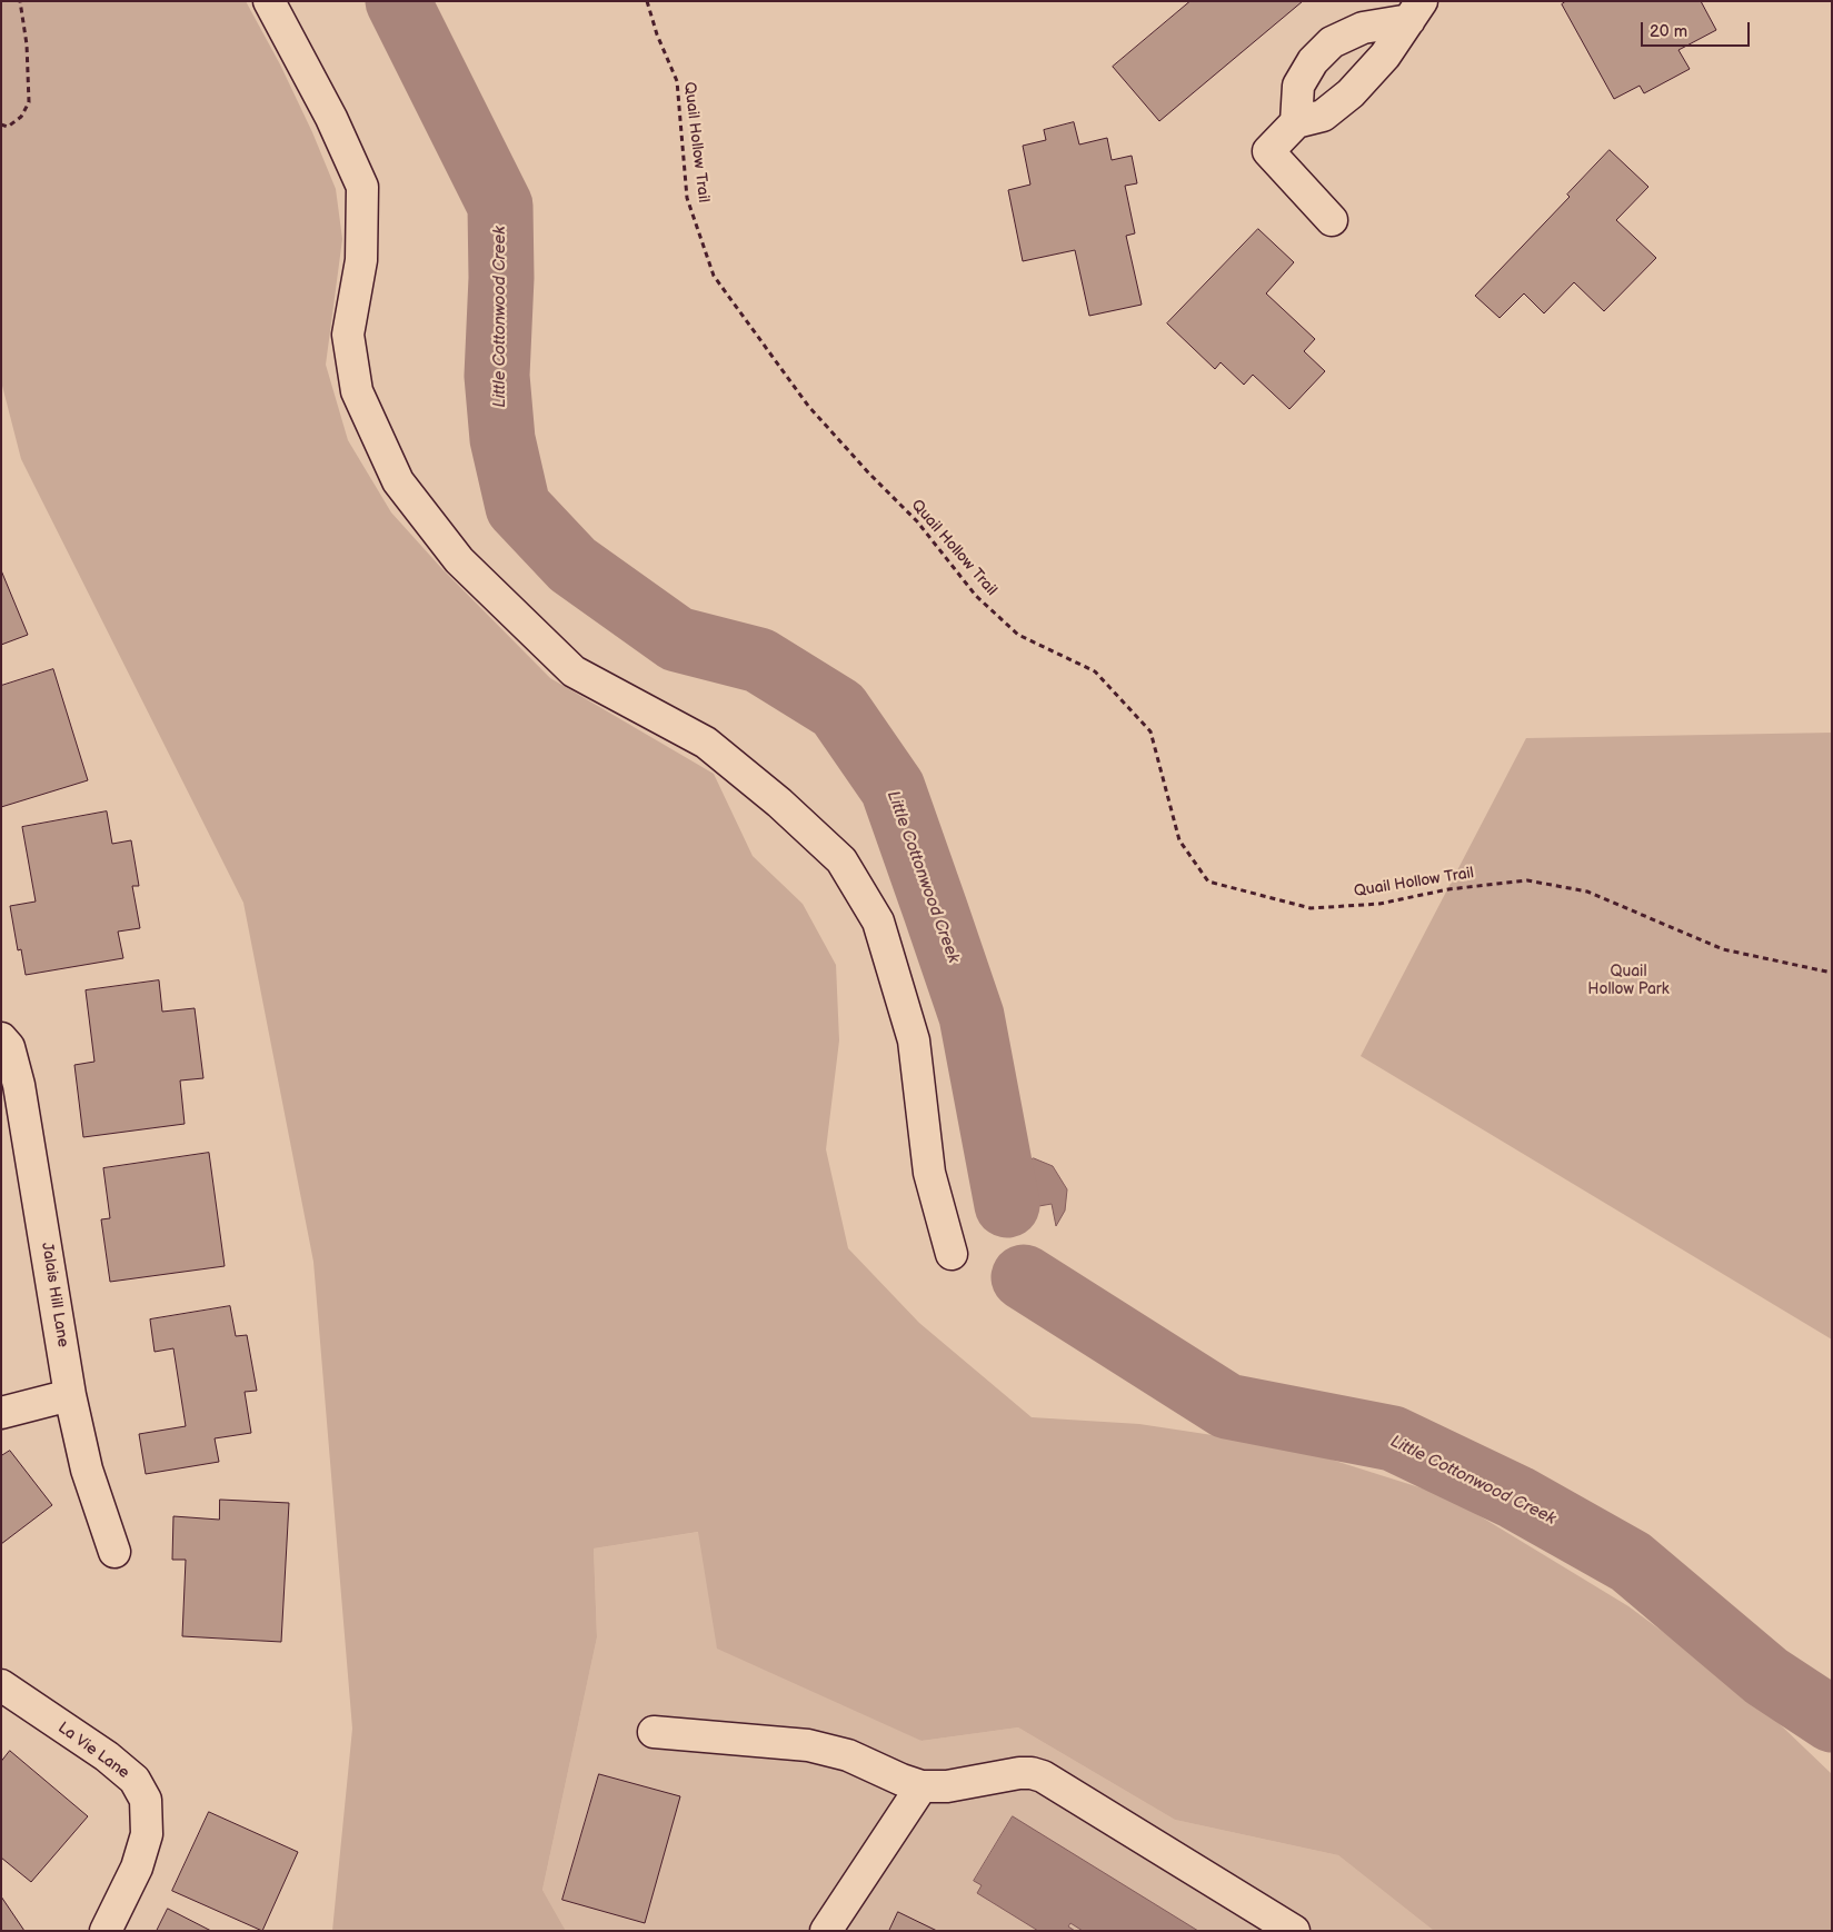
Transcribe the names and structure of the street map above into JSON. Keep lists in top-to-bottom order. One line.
{"streets":{"street":["Jalais Hill Lane","La Vie Lane"],"path":["Quail Hollow Trail"]},"water":["Little Cottonwood Creek"],"parks":["Quail Hollow Park"],"scale_bar":"20 m"}
